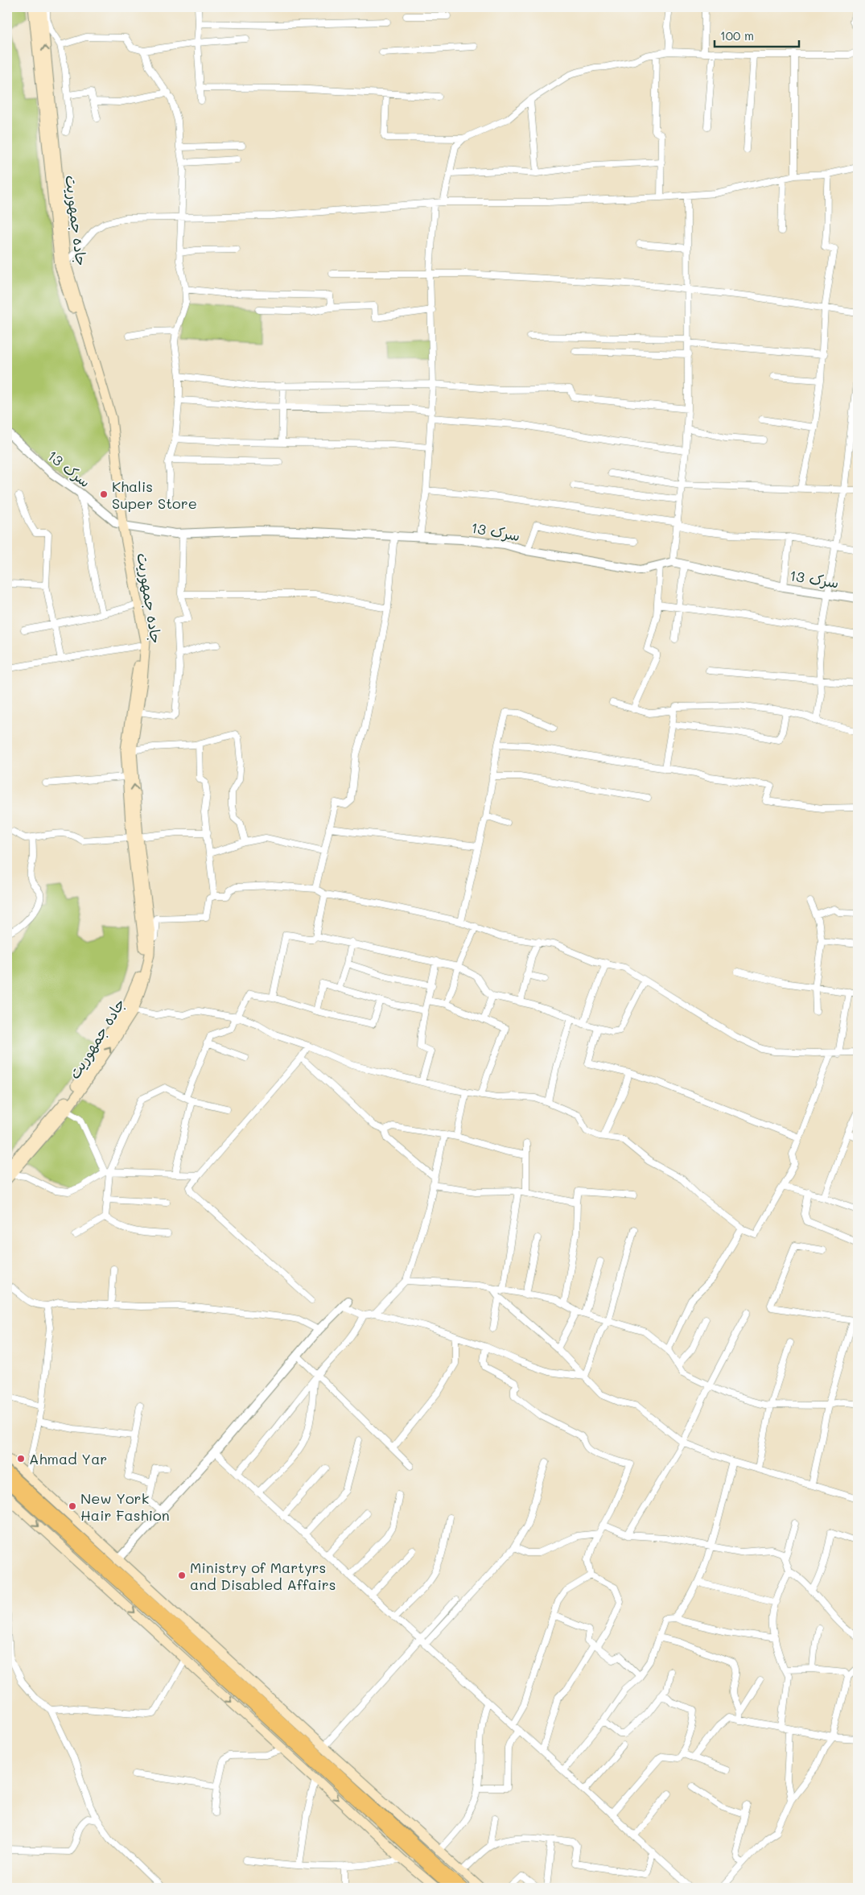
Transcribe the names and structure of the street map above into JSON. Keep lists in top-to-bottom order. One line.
{"streets":{"main road":["جاده جمهوریت"],"street":["سرک 13"]},"crossings":[["جاده جمهوریت","سرک 13"]],"places":["Khalis Super Store","Ahmad Yar","New York Hair Fashion","Ministry of Martyrs and Disabled Affairs"],"scale_bar":"100 m"}
